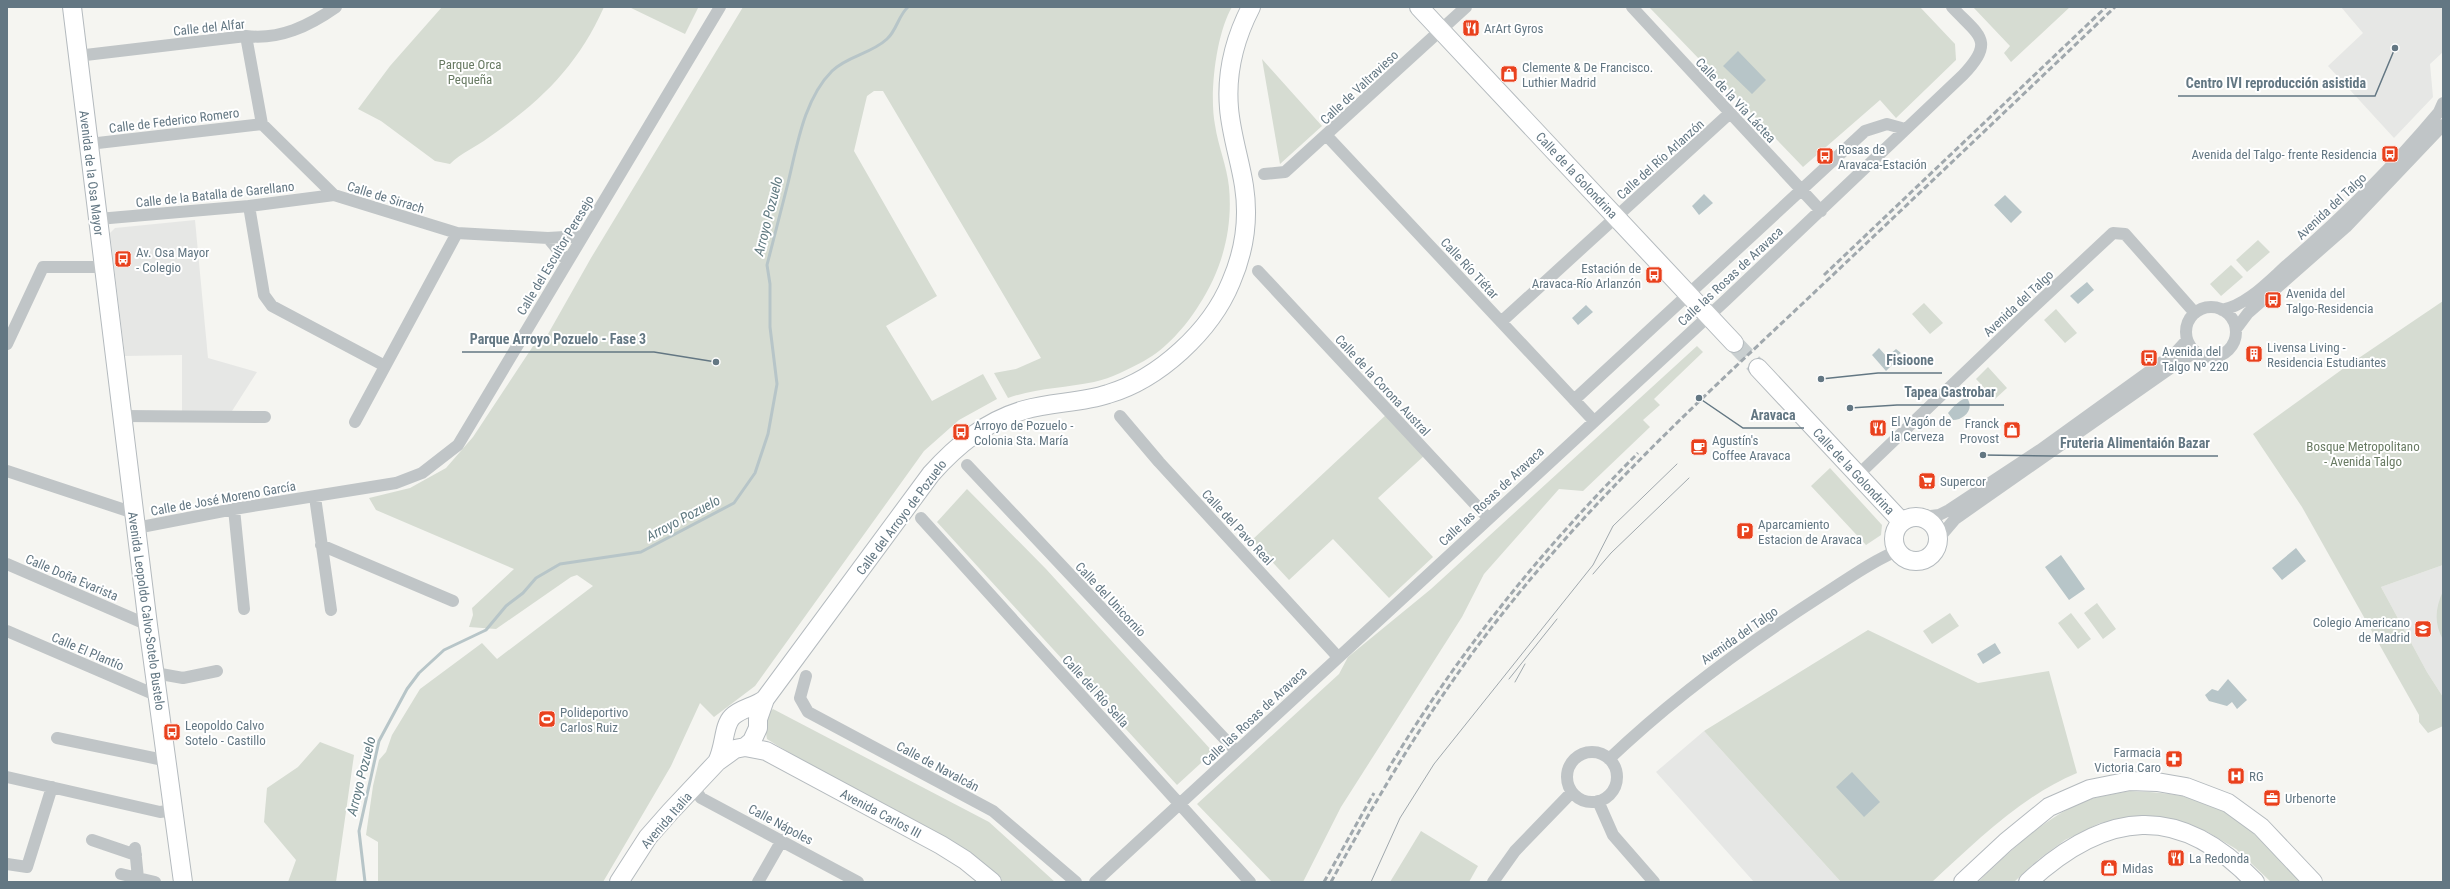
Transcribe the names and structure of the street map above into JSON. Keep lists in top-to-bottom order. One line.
{"streets":{"main road":["Avenida de la Osa Mayor","Calle de la Golondrina","Calle del Arroyo de Pozuelo","Avenida Leopoldo Calvo-Sotelo Bustelo","Avenida Carlos III","Avenida Italia"],"street":["Calle del Alfar","Calle de Valtravieso","Calle de la Vía Láctea","Calle de Federico Romero","Calle del Río Arlanzón","Calle de la Batalla de Garellano","Calle de Sirrach","Avenida del Talgo","Calle del Escultor Peresejo","Calle Río Tiétar","Calle las Rosas de Aravaca","Calle de la Corona Austral","Calle de José Moreno García","Calle del Pavo Real","Calle Doña Evarista","Calle del Unicornio","Calle El Plantío","Calle del Río Sella","Calle de Navalcán","Calle Nápoles"]},"crossings":[["Calle del Alfar","Avenida de la Osa Mayor"],["Calle de Valtravieso","Calle de la Golondrina"],["Calle de Valtravieso","Calle Río Tiétar"],["Calle de la Vía Láctea","Calle del Río Arlanzón"],["Calle de la Vía Láctea","Calle las Rosas de Aravaca"],["Calle de Federico Romero","Avenida de la Osa Mayor"],["Calle de Federico Romero","Calle de Sirrach"],["Calle del Río Arlanzón","Calle de la Golondrina"],["Calle del Río Arlanzón","Calle Río Tiétar"],["Avenida de la Osa Mayor","Calle de la Batalla de Garellano"],["Avenida de la Osa Mayor","Avenida Leopoldo Calvo-Sotelo Bustelo"],["Calle de la Golondrina","Avenida del Talgo"],["Calle de la Golondrina","Calle las Rosas de Aravaca"],["Calle de la Batalla de Garellano","Calle de Sirrach"],["Calle de Sirrach","Calle del Escultor Peresejo"],["Calle del Escultor Peresejo","Calle de José Moreno García"],["Calle Río Tiétar","Calle las Rosas de Aravaca"],["Calle las Rosas de Aravaca","Calle de la Corona Austral"],["Calle las Rosas de Aravaca","Calle del Pavo Real"],["Calle las Rosas de Aravaca","Calle del Unicornio"],["Calle las Rosas de Aravaca","Calle del Río Sella"],["Calle de José Moreno García","Avenida Leopoldo Calvo-Sotelo Bustelo"],["Calle del Arroyo de Pozuelo","Avenida Italia"],["Calle Doña Evarista","Avenida Leopoldo Calvo-Sotelo Bustelo"],["Avenida Leopoldo Calvo-Sotelo Bustelo","Calle El Plantío"],["Avenida Carlos III","Avenida Italia"],["Avenida Italia","Calle Nápoles"]],"water":["Arroyo Pozuelo"],"parks":["Parque Orca Pequeña","Bosque Metropolitano - Avenida Talgo"],"places":{"restaurant":["ArArt Gyros","El Vagón de la Cerveza","La Redonda"],"other":["Centro IVI reproducción asistida","Parque Arroyo Pozuelo - Fase 3","Fisioone","Aravaca","Tapea Gastrobar","Fruteria Alimentaión Bazar"],"shop":["Clemente & De Francisco. Luthier Madrid","Franck Provost","Midas"],"bus stop":["Avenida del Talgo- frente Residencia","Rosas de Aravaca-Estación","Av. Osa Mayor - Colegio","Estación de Aravaca-Río Arlanzón","Avenida del Talgo-Residencia","Avenida del Talgo Nº 220","Arroyo de Pozuelo - Colonia Sta. María","Leopoldo Calvo Sotelo - Castillo"],"building":["Livensa Living - Residencia Estudiantes"],"cafe":["Agustín's Coffee Aravaca"],"supermarket":["Supercor"],"parking":["Aparcamiento Estacion de Aravaca"],"school or university":["Colegio Americano de Madrid"],"sports":["Polideportivo Carlos Ruiz"],"pharmacy":["Farmacia Victoria Caro"],"hospital":["RG"],"office":["Urbenorte"]}}
